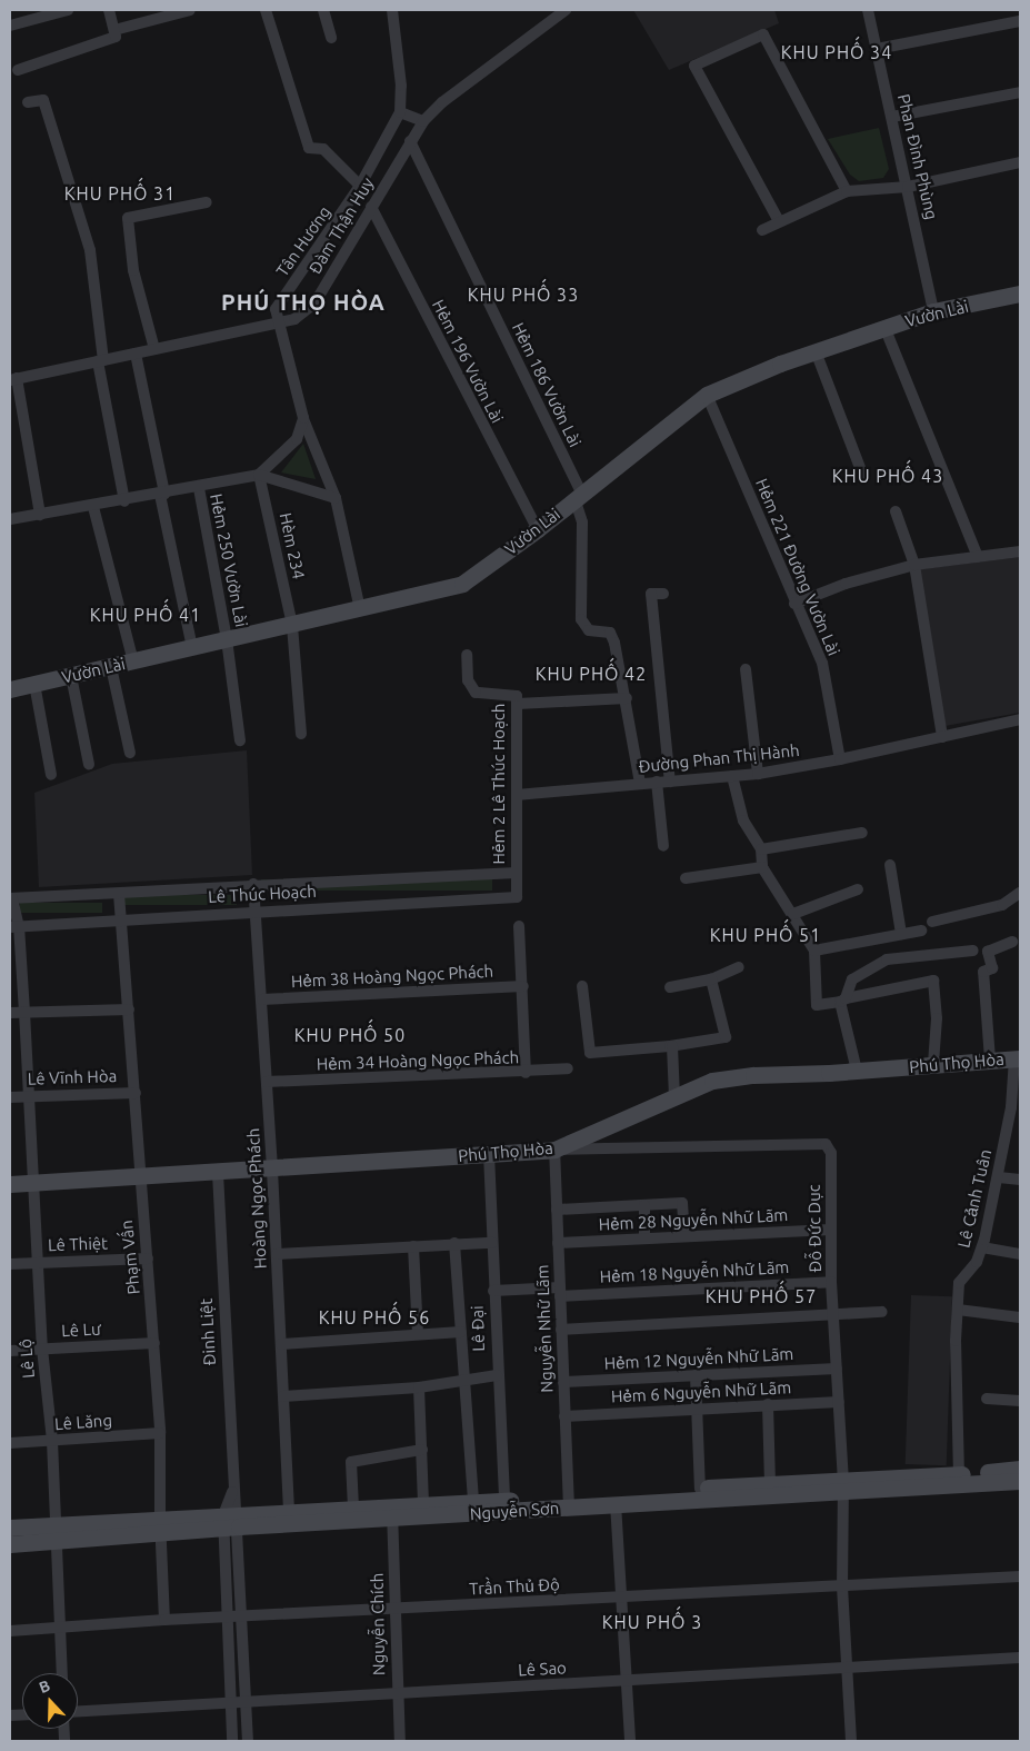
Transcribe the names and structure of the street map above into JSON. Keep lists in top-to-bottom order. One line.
{"streets":{"street":["Phan Đình Phùng","Đàm Thận Huy","Tân Hương","Vườn Lài","Hẻm 196 Vườn Lài","Hẻm 186 Vườn Lài","Hèm 234","Hẻm 250 Vườn Lài","Hẻm 221 Đường Vườn Lài","Đường Phan Thị Hành","Hẻm 2 Lê Thúc Hoạch","Lê Thúc Hoạch","Hẻm 38 Hoàng Ngọc Phách","Hẻm 34 Hoàng Ngọc Phách","Phú Thọ Hòa","Lê Vĩnh Hòa","Hoàng Ngọc Phách","Lê Cảnh Tuân","Hẻm 28 Nguyễn Nhữ Lãm","Đỗ Đức Dục","Lê Thiệt","Phạm Vấn","Hẻm 18 Nguyễn Nhữ Lãm","Lê Đại","Nguyễn Nhữ Lãm","Lê Lư","Đinh Liệt","Lê Lộ","Hẻm 12 Nguyễn Nhữ Lãm","Hẻm 6 Nguyễn Nhữ Lãm","Lê Lăng","Nguyễn Sơn","Trần Thủ Độ","Nguyễn Chích","Lê Sao"]},"crossings":[["Phan Đình Phùng","Vườn Lài"],["Đàm Thận Huy","Tân Hương"],["Đàm Thận Huy","Hẻm 196 Vườn Lài"],["Đàm Thận Huy","Hẻm 186 Vườn Lài"],["Vườn Lài","Hẻm 196 Vườn Lài"],["Vườn Lài","Hẻm 186 Vườn Lài"],["Vườn Lài","Hèm 234"],["Vườn Lài","Hẻm 250 Vườn Lài"],["Vườn Lài","Hẻm 221 Đường Vườn Lài"],["Hẻm 221 Đường Vườn Lài","Đường Phan Thị Hành"],["Đường Phan Thị Hành","Hẻm 2 Lê Thúc Hoạch"],["Hẻm 2 Lê Thúc Hoạch","Lê Thúc Hoạch"],["Lê Thúc Hoạch","Hoàng Ngọc Phách"],["Lê Thúc Hoạch","Phạm Vấn"],["Lê Thúc Hoạch","Lê Lộ"],["Hẻm 38 Hoàng Ngọc Phách","Hoàng Ngọc Phách"],["Hẻm 34 Hoàng Ngọc Phách","Hoàng Ngọc Phách"],["Phú Thọ Hòa","Hoàng Ngọc Phách"],["Phú Thọ Hòa","Lê Cảnh Tuân"],["Phú Thọ Hòa","Đỗ Đức Dục"],["Phú Thọ Hòa","Phạm Vấn"],["Phú Thọ Hòa","Lê Đại"],["Phú Thọ Hòa","Nguyễn Nhữ Lãm"],["Phú Thọ Hòa","Đinh Liệt"],["Phú Thọ Hòa","Lê Lộ"],["Lê Vĩnh Hòa","Phạm Vấn"],["Lê Vĩnh Hòa","Lê Lộ"],["Hoàng Ngọc Phách","Nguyễn Sơn"],["Lê Cảnh Tuân","Nguyễn Sơn"],["Hẻm 28 Nguyễn Nhữ Lãm","Đỗ Đức Dục"],["Hẻm 28 Nguyễn Nhữ Lãm","Nguyễn Nhữ Lãm"],["Đỗ Đức Dục","Hẻm 18 Nguyễn Nhữ Lãm"],["Đỗ Đức Dục","Nguyễn Nhữ Lãm"],["Đỗ Đức Dục","Hẻm 12 Nguyễn Nhữ Lãm"],["Đỗ Đức Dục","Hẻm 6 Nguyễn Nhữ Lãm"],["Đỗ Đức Dục","Nguyễn Sơn"],["Đỗ Đức Dục","Trần Thủ Độ"],["Đỗ Đức Dục","Lê Sao"],["Lê Thiệt","Phạm Vấn"],["Lê Thiệt","Lê Lộ"],["Phạm Vấn","Lê Lư"],["Phạm Vấn","Lê Lăng"],["Phạm Vấn","Nguyễn Sơn"],["Phạm Vấn","Trần Thủ Độ"],["Hẻm 18 Nguyễn Nhữ Lãm","Lê Đại"],["Hẻm 18 Nguyễn Nhữ Lãm","Nguyễn Nhữ Lãm"],["Lê Đại","Nguyễn Sơn"],["Nguyễn Nhữ Lãm","Hẻm 12 Nguyễn Nhữ Lãm"],["Nguyễn Nhữ Lãm","Hẻm 6 Nguyễn Nhữ Lãm"],["Nguyễn Nhữ Lãm","Nguyễn Sơn"],["Lê Lư","Lê Lộ"],["Đinh Liệt","Nguyễn Sơn"],["Đinh Liệt","Trần Thủ Độ"],["Đinh Liệt","Lê Sao"],["Lê Lộ","Lê Lăng"],["Lê Lộ","Nguyễn Sơn"],["Lê Lộ","Trần Thủ Độ"],["Nguyễn Sơn","Nguyễn Chích"],["Trần Thủ Độ","Nguyễn Chích"],["Nguyễn Chích","Lê Sao"]],"districts":["KHU PHỐ 34","KHU PHỐ 31","KHU PHỐ 33","PHÚ THỌ HÒA","KHU PHỐ 43","KHU PHỐ 41","KHU PHỐ 42","KHU PHỐ 51","KHU PHỐ 50","KHU PHỐ 57","KHU PHỐ 56","KHU PHỐ 3"],"north":"top"}
